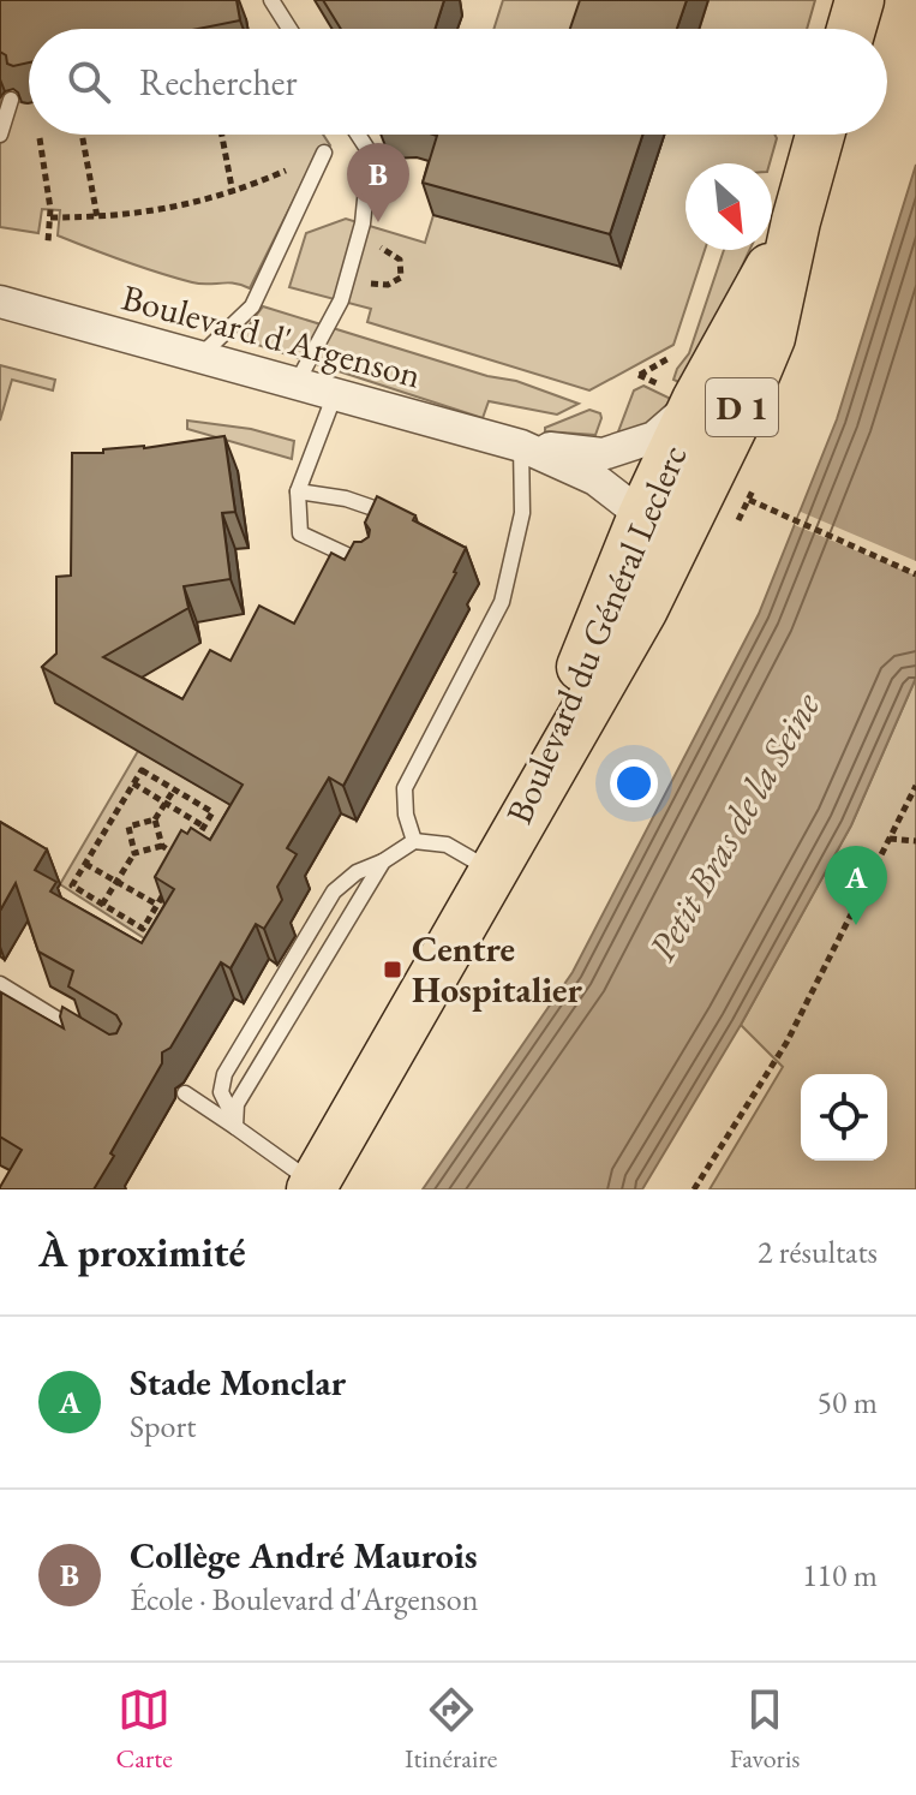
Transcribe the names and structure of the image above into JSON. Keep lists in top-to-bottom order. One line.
{"streets":{"main road":["D 1","Boulevard du Général Leclerc"],"street":["Boulevard d'Argenson"]},"crossings":[["Boulevard d'Argenson","Boulevard du Général Leclerc"]],"water":["Petit Bras de la Seine"],"places":{"transit":["Centre Hospitalier"]},"north":"bottom right","page":{"search":"Rechercher","pins":["B","A"],"heading":["À proximité","2 résultats"],"list":[{"mark":"A","name":"Stade Monclar","note":"Sport","value":"50 m"},{"mark":"B","name":"Collège André Maurois","note":"École · Boulevard d'Argenson","value":"110 m"}],"nav":["Carte","Itinéraire","Favoris"]}}
